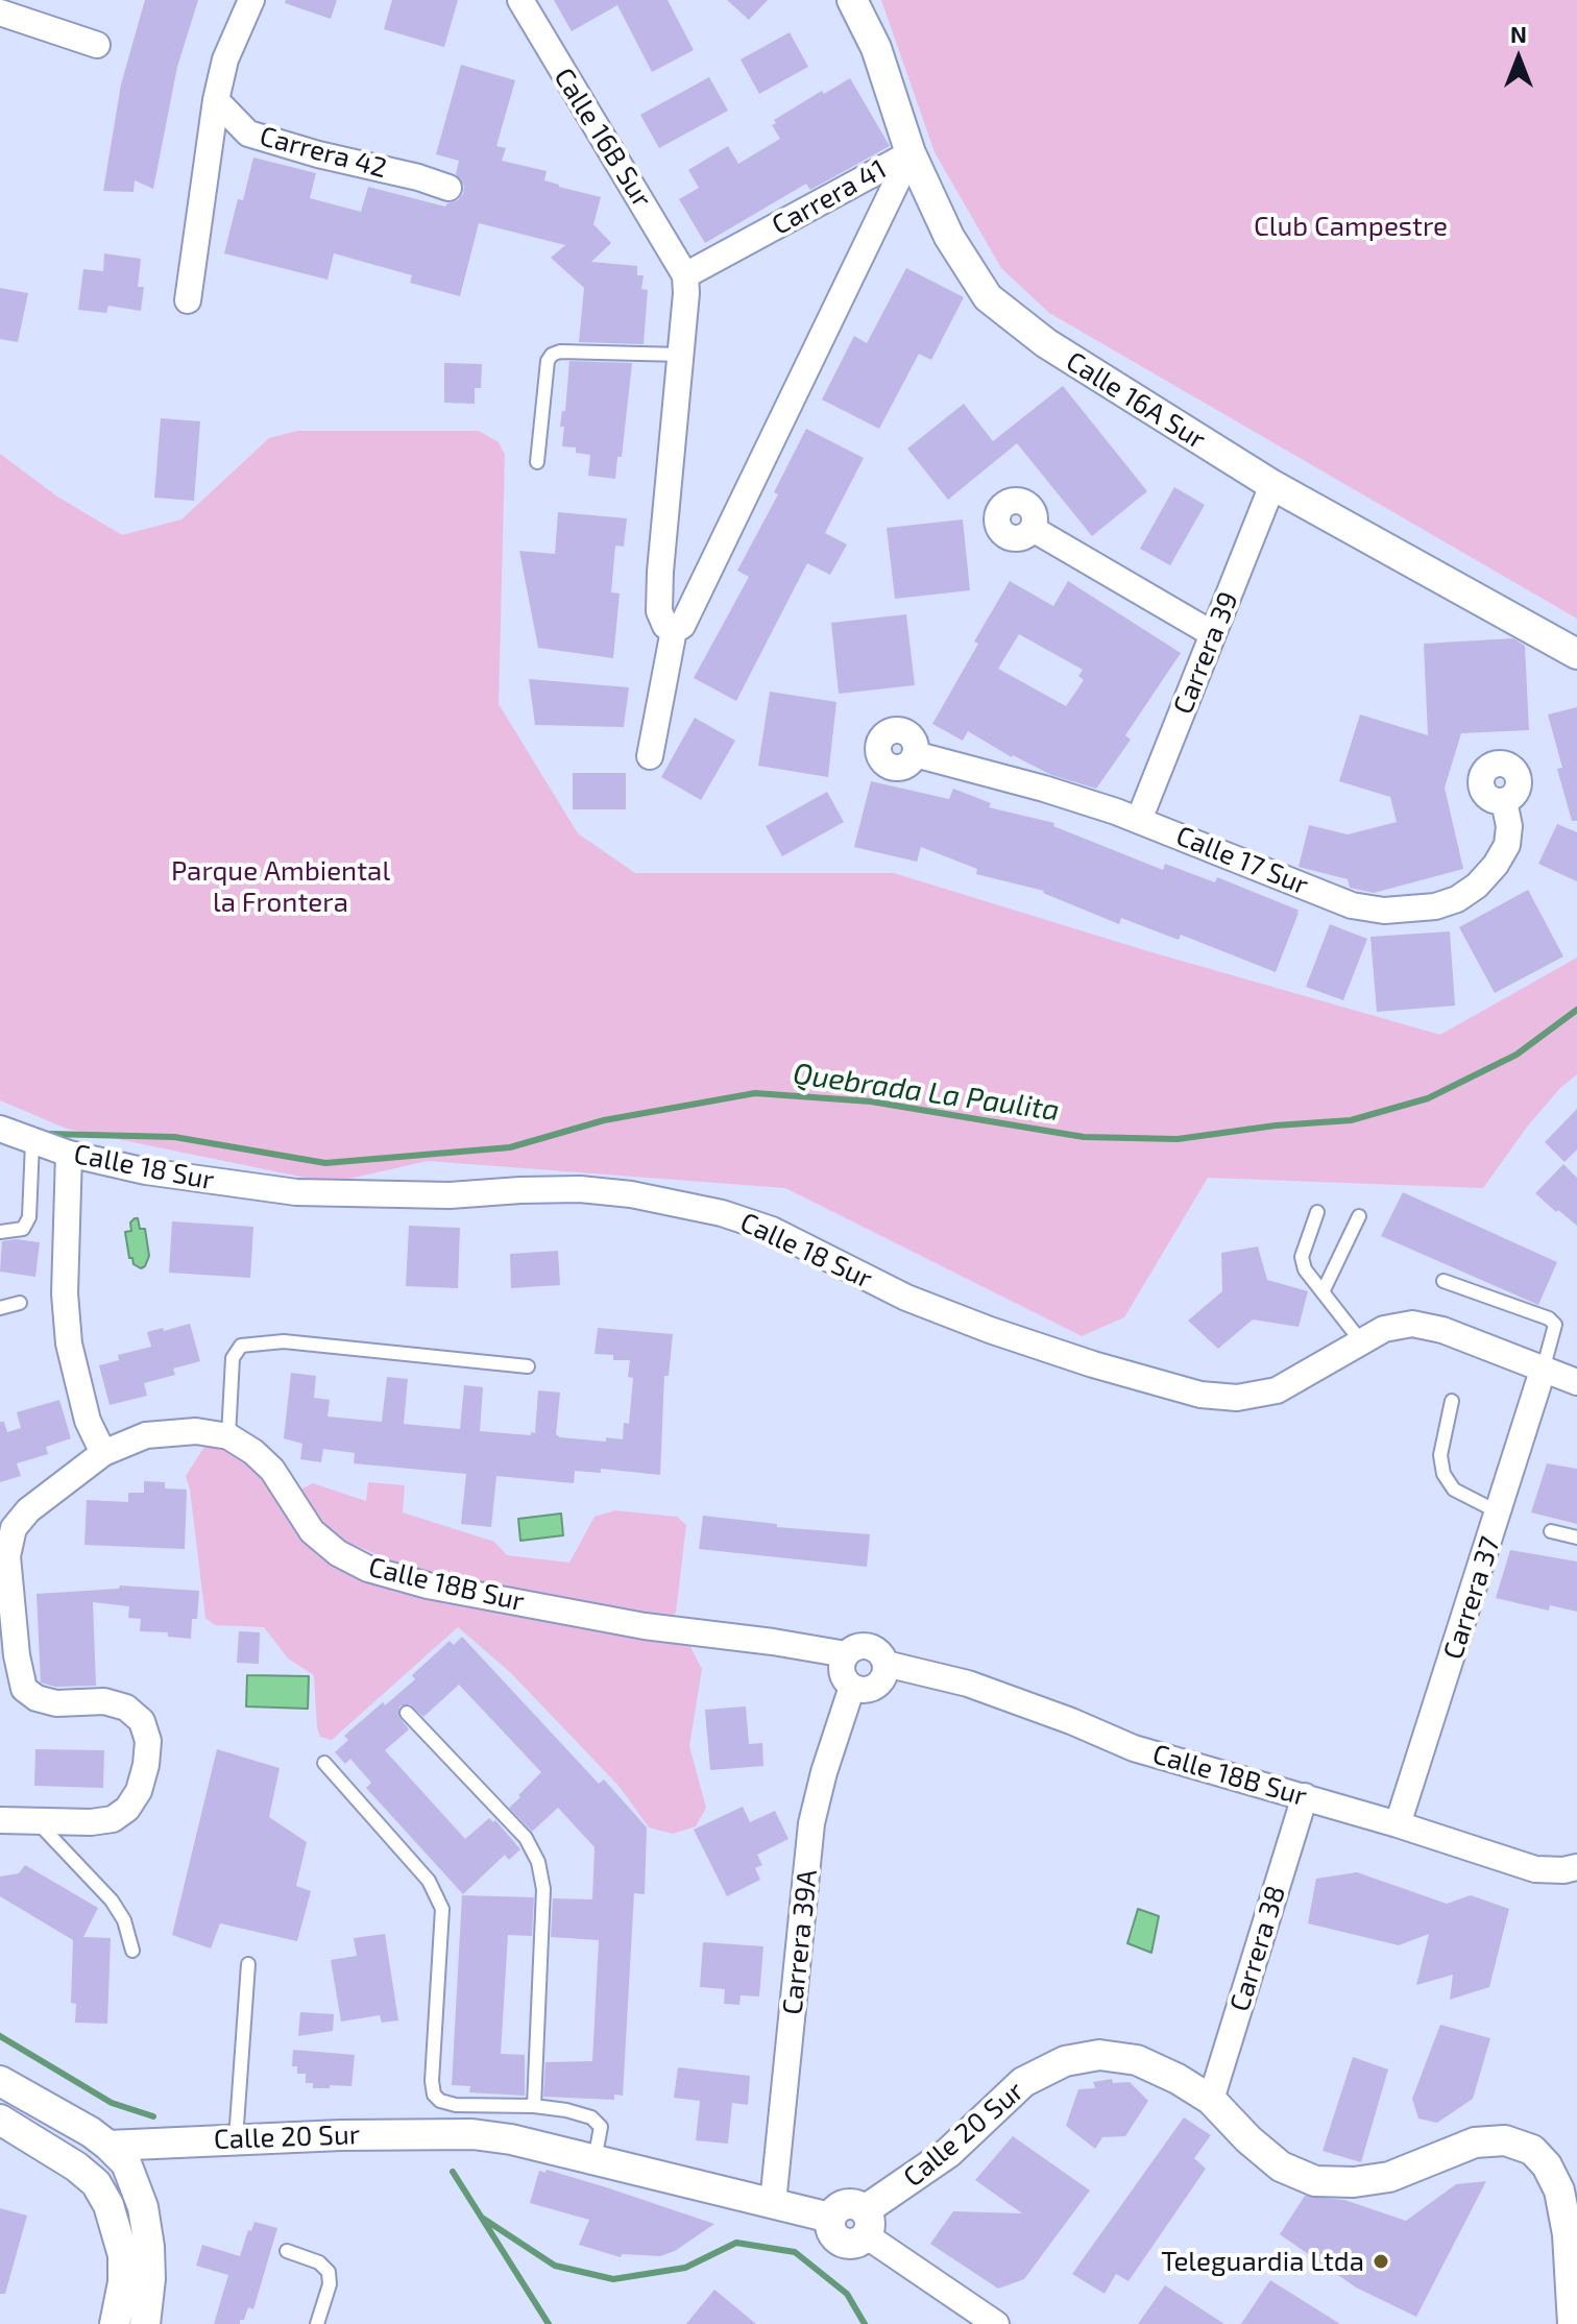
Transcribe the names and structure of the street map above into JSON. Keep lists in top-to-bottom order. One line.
{"streets":{"street":["Calle 16B Sur","Carrera 42","Carrera 41","Calle 16A Sur","Carrera 39","Calle 17 Sur","Calle 18 Sur","Calle 18B Sur","Carrera 37","Carrera 39A","Carrera 38","Calle 20 Sur"]},"crossings":[["Calle 16B Sur","Carrera 41"],["Carrera 41","Calle 16A Sur"],["Calle 16A Sur","Carrera 39"],["Carrera 39","Calle 17 Sur"],["Calle 18 Sur","Carrera 37"],["Calle 18B Sur","Carrera 37"],["Calle 18B Sur","Carrera 39A"],["Calle 18B Sur","Carrera 38"],["Carrera 39A","Calle 20 Sur"],["Carrera 38","Calle 20 Sur"]],"water":["Quebrada La Paulita"],"parks":["Club Campestre","Parque Ambiental la Frontera"],"places":["Teleguardia Ltda"],"north":"top"}
